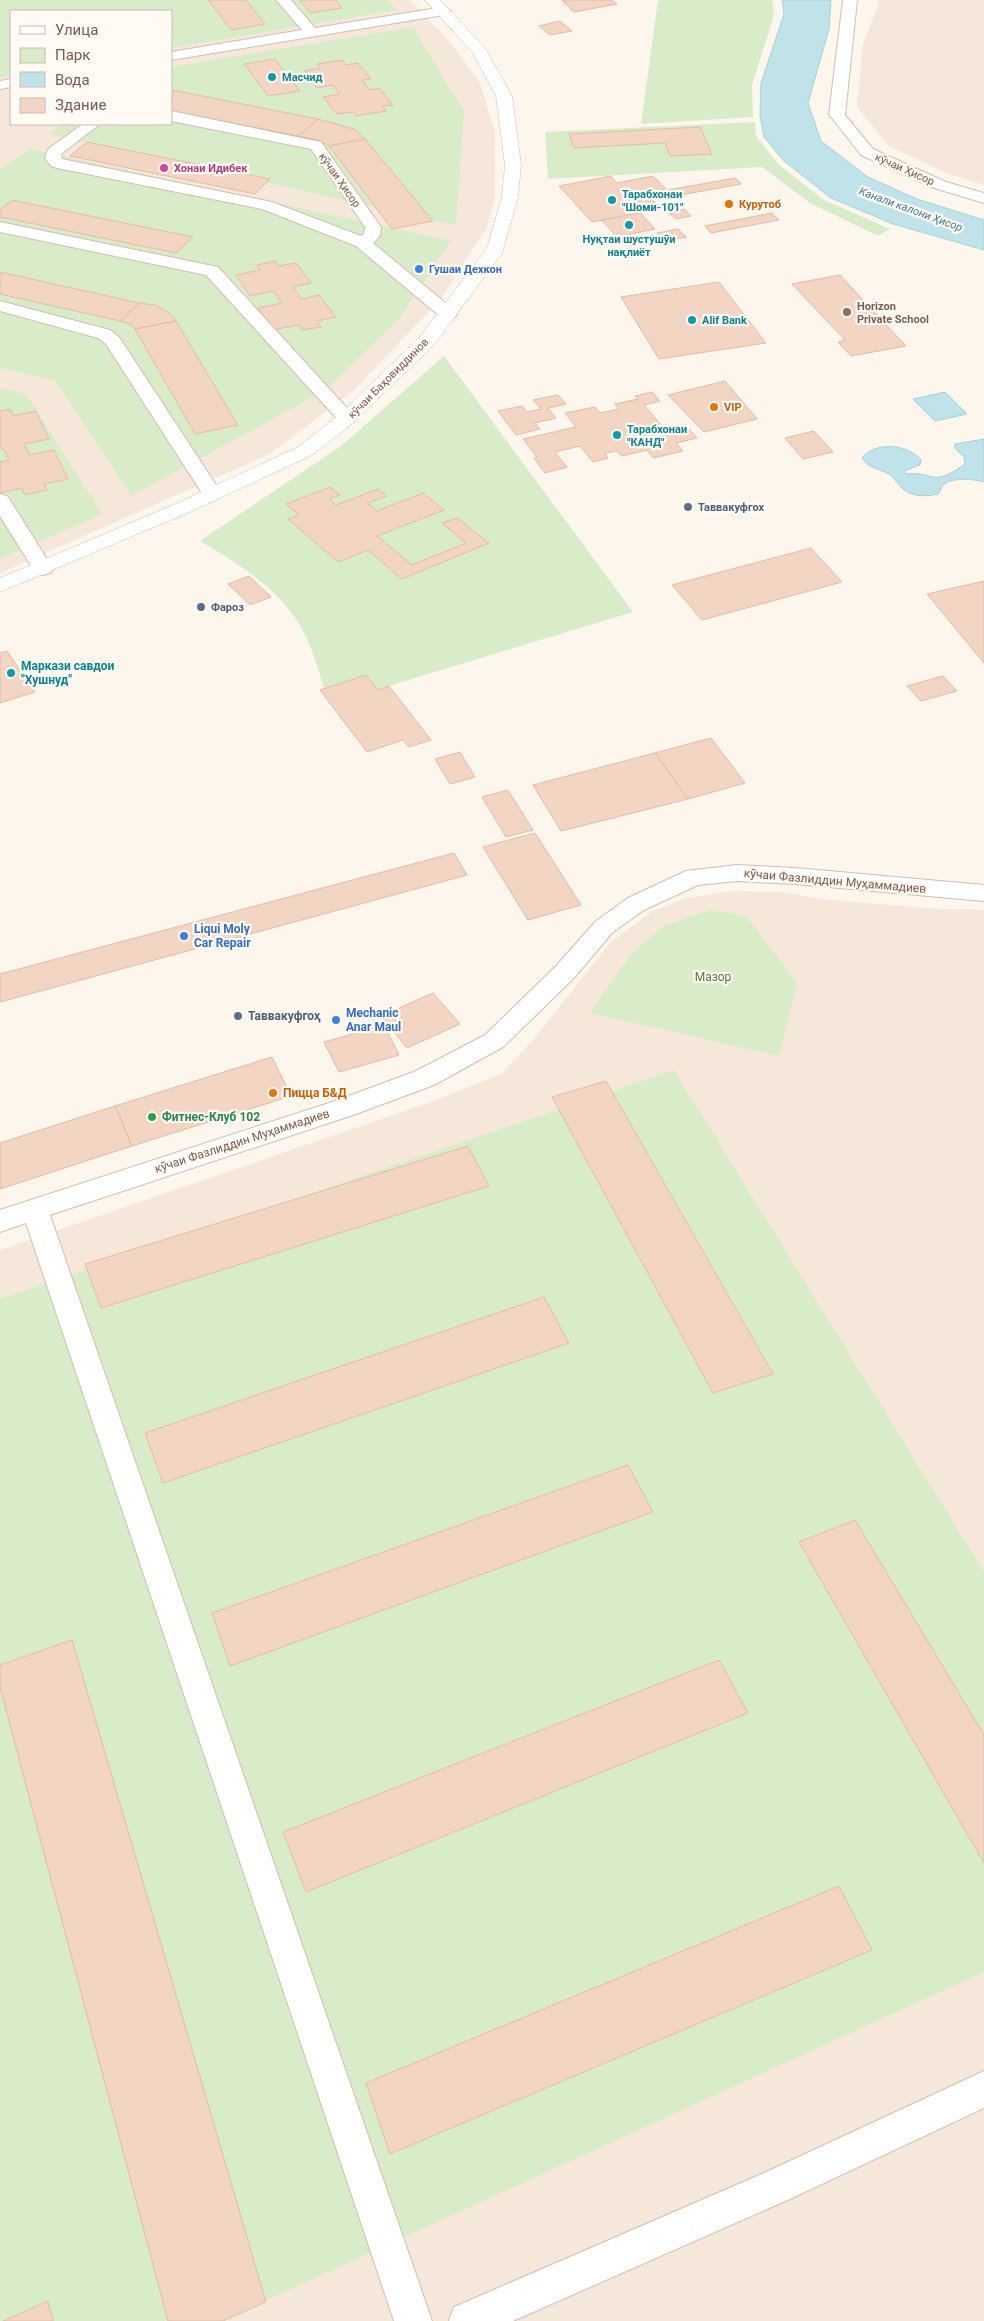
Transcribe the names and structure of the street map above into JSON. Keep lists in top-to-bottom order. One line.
{"streets":{"street":["кӯчаи Ҳисор","кӯчаи Баҳовиддинов","кӯчаи Фазлиддин Муҳаммадиев"]},"water":["Канали калони Ҳисор"],"parks":["Мазор"],"places":["Масчид","Хонаи Идибек","Тарабхонаи \"Шоми-101\"","Курутоб","Нуқтаи шустушӯи нақлиёт","Гушаи Дехкон","Horizon Private School","Alif Bank","VIP","Тарабхонаи \"КАНД\"","Таввакуфгох","Фароз","Маркази савдои \"Хушнуд\"","Liqui Moly Car Repair","Таввакуфгоҳ","Mechanic Anar Maul","Пицца Б&Д","Фитнес-Клуб 102"],"legend":["Улица","Парк","Вода","Здание"]}
